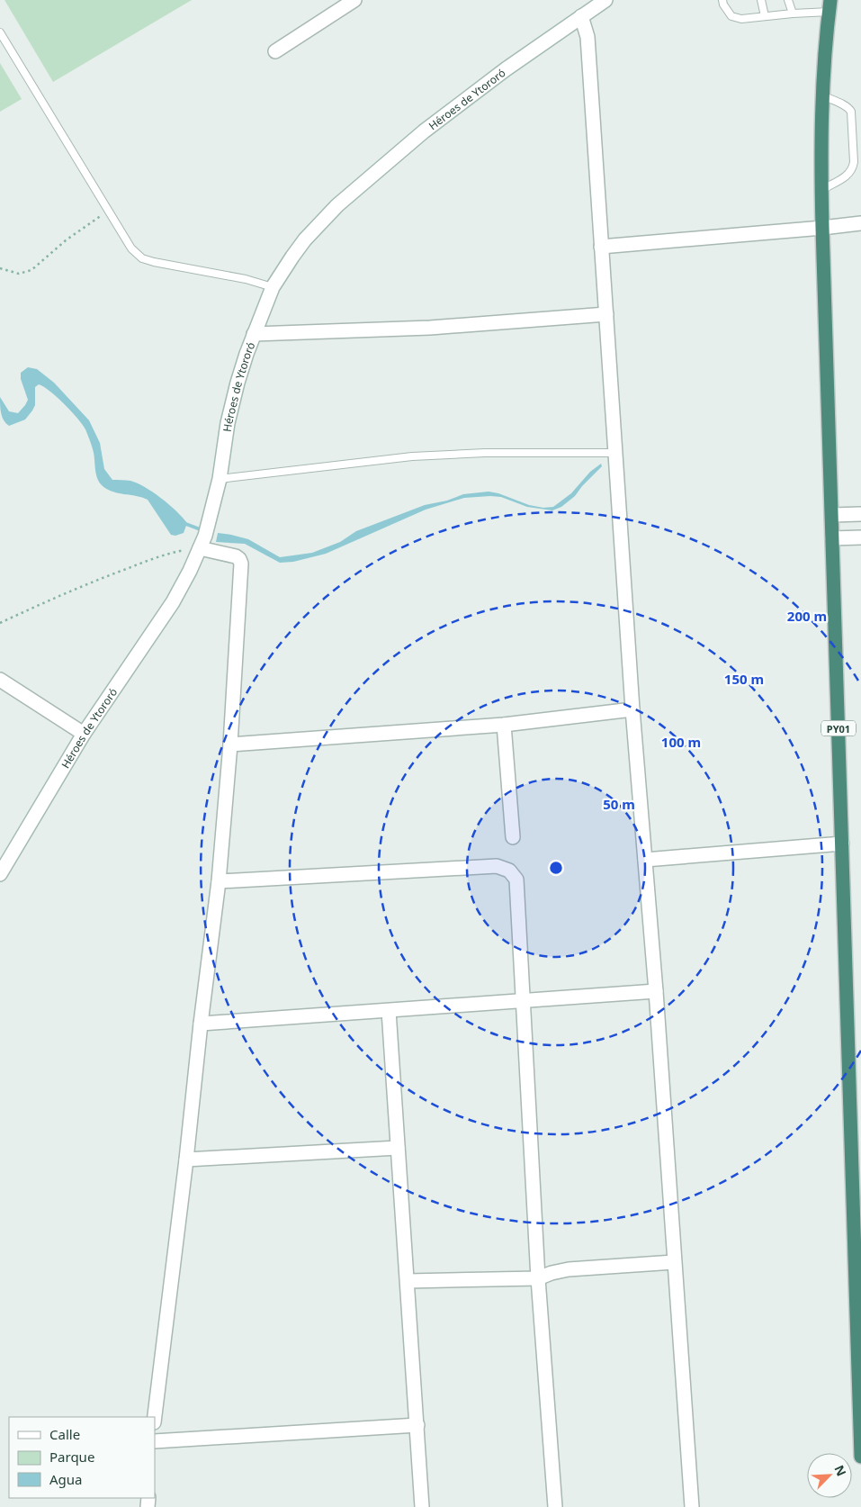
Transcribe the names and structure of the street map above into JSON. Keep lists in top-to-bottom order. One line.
{"streets":{"highway":["PY01"],"street":["Héroes de Ytororó"]},"legend":["Calle","Parque","Agua"],"north":"top right","rings":["200 m","150 m","100 m","50 m"]}
